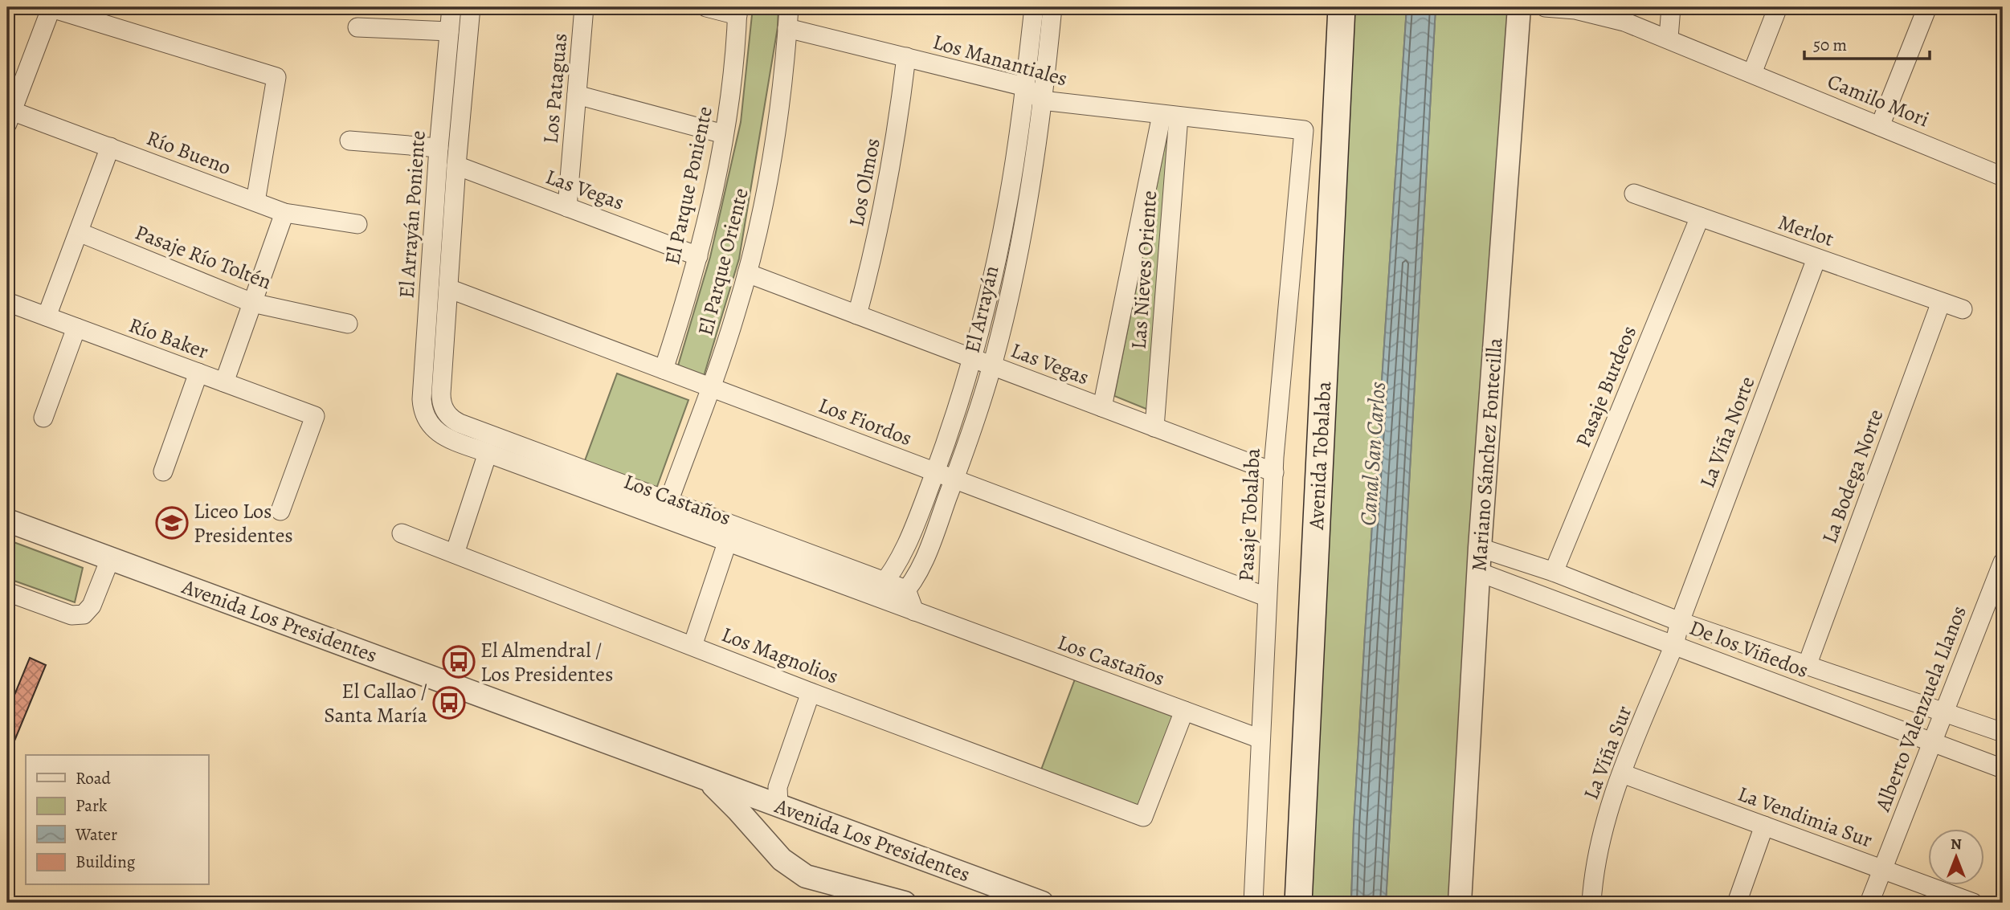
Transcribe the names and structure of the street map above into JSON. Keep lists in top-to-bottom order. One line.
{"streets":{"main road":["Avenida Tobalaba"],"street":["Los Manantiales","Los Pataguas","Camilo Mori","Río Bueno","Los Olmos","El Parque Poniente","Las Vegas","El Arrayán Poniente","Merlot","Pasaje Río Toltén","El Parque Oriente","Las Nieves Oriente","El Arrayán","Río Baker","Pasaje Burdeos","Los Fiordos","La Viña Norte","Mariano Sánchez Fontecilla","La Bodega Norte","Los Castaños","Pasaje Tobalaba","Avenida Los Presidentes","De los Viñedos","Los Magnolios","Alberto Valenzuela Llanos","La Viña Sur","La Vendimia Sur"]},"crossings":[["Los Manantiales","Los Olmos"],["Los Manantiales","El Parque Oriente"],["Los Manantiales","Las Nieves Oriente"],["Los Manantiales","El Arrayán"],["Los Manantiales","Pasaje Tobalaba"],["Los Pataguas","Las Vegas"],["Los Olmos","Las Vegas"],["El Parque Poniente","Las Vegas"],["El Parque Poniente","Los Fiordos"],["Las Vegas","El Arrayán Poniente"],["Las Vegas","El Parque Oriente"],["Las Vegas","Las Nieves Oriente"],["Las Vegas","El Arrayán"],["Las Vegas","Pasaje Tobalaba"],["El Arrayán Poniente","Los Fiordos"],["El Arrayán Poniente","Los Castaños"],["Merlot","Pasaje Burdeos"],["Merlot","La Viña Norte"],["Merlot","La Bodega Norte"],["El Parque Oriente","Los Fiordos"],["El Parque Oriente","Los Castaños"],["El Arrayán","Los Fiordos"],["El Arrayán","Los Castaños"],["Pasaje Burdeos","De los Viñedos"],["Los Fiordos","Pasaje Tobalaba"],["La Viña Norte","De los Viñedos"],["La Viña Norte","La Viña Sur"],["Mariano Sánchez Fontecilla","De los Viñedos"],["La Bodega Norte","De los Viñedos"],["Los Castaños","Pasaje Tobalaba"],["Los Castaños","Los Magnolios"],["De los Viñedos","Alberto Valenzuela Llanos"],["De los Viñedos","La Viña Sur"],["Alberto Valenzuela Llanos","La Vendimia Sur"],["La Viña Sur","La Vendimia Sur"]],"water":["Canal San Carlos"],"places":{"school or university":["Liceo Los Presidentes"],"bus stop":["El Almendral / Los Presidentes","El Callao / Santa María"]},"legend":["Road","Park","Water","Building"],"scale_bar":"50 m","north":"top"}
